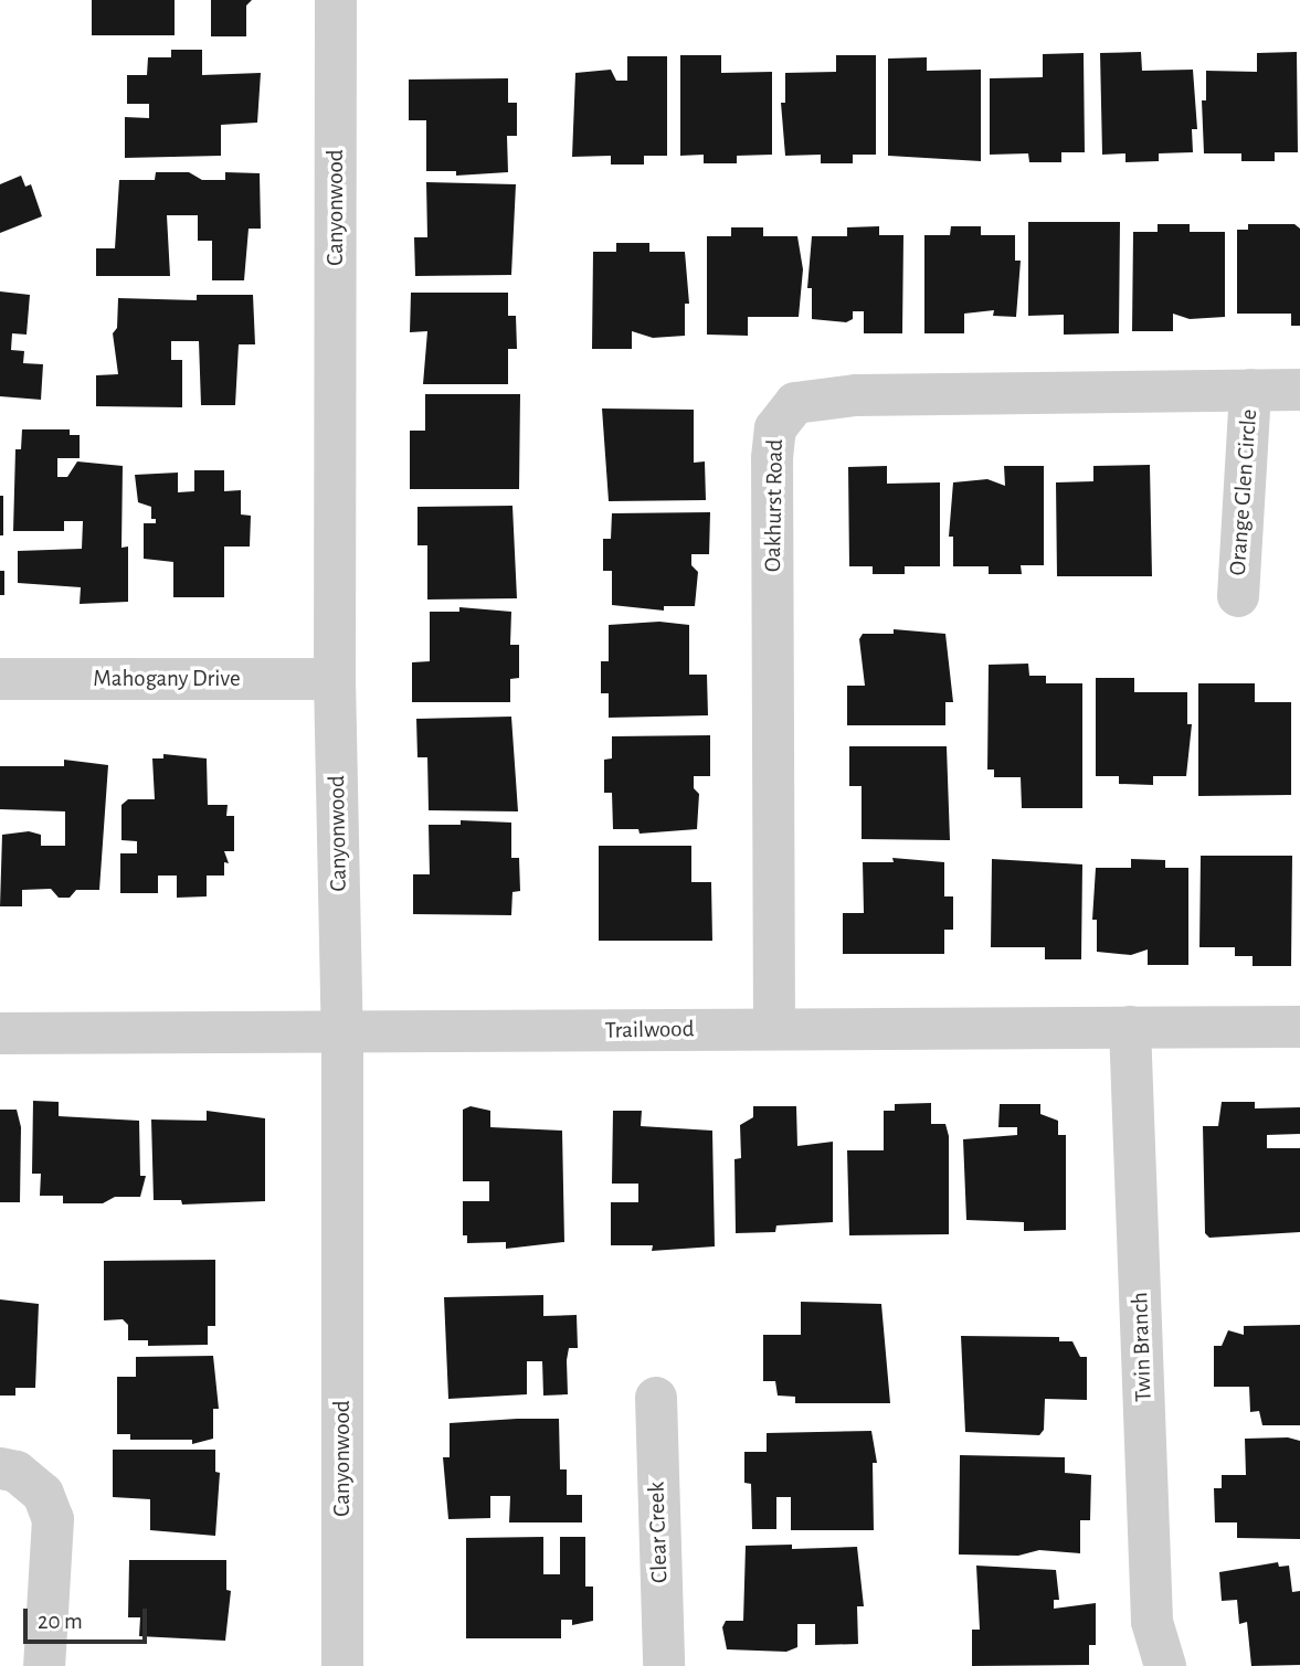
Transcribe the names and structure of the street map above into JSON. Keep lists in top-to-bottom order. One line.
{"streets":{"street":["Canyonwood","Orange Glen Circle","Oakhurst Road","Mahogany Drive","Trailwood","Twin Branch","Clear Creek"]},"crossings":[["Canyonwood","Mahogany Drive"],["Canyonwood","Trailwood"],["Orange Glen Circle","Oakhurst Road"],["Oakhurst Road","Trailwood"],["Trailwood","Twin Branch"]],"scale_bar":"20 m"}
